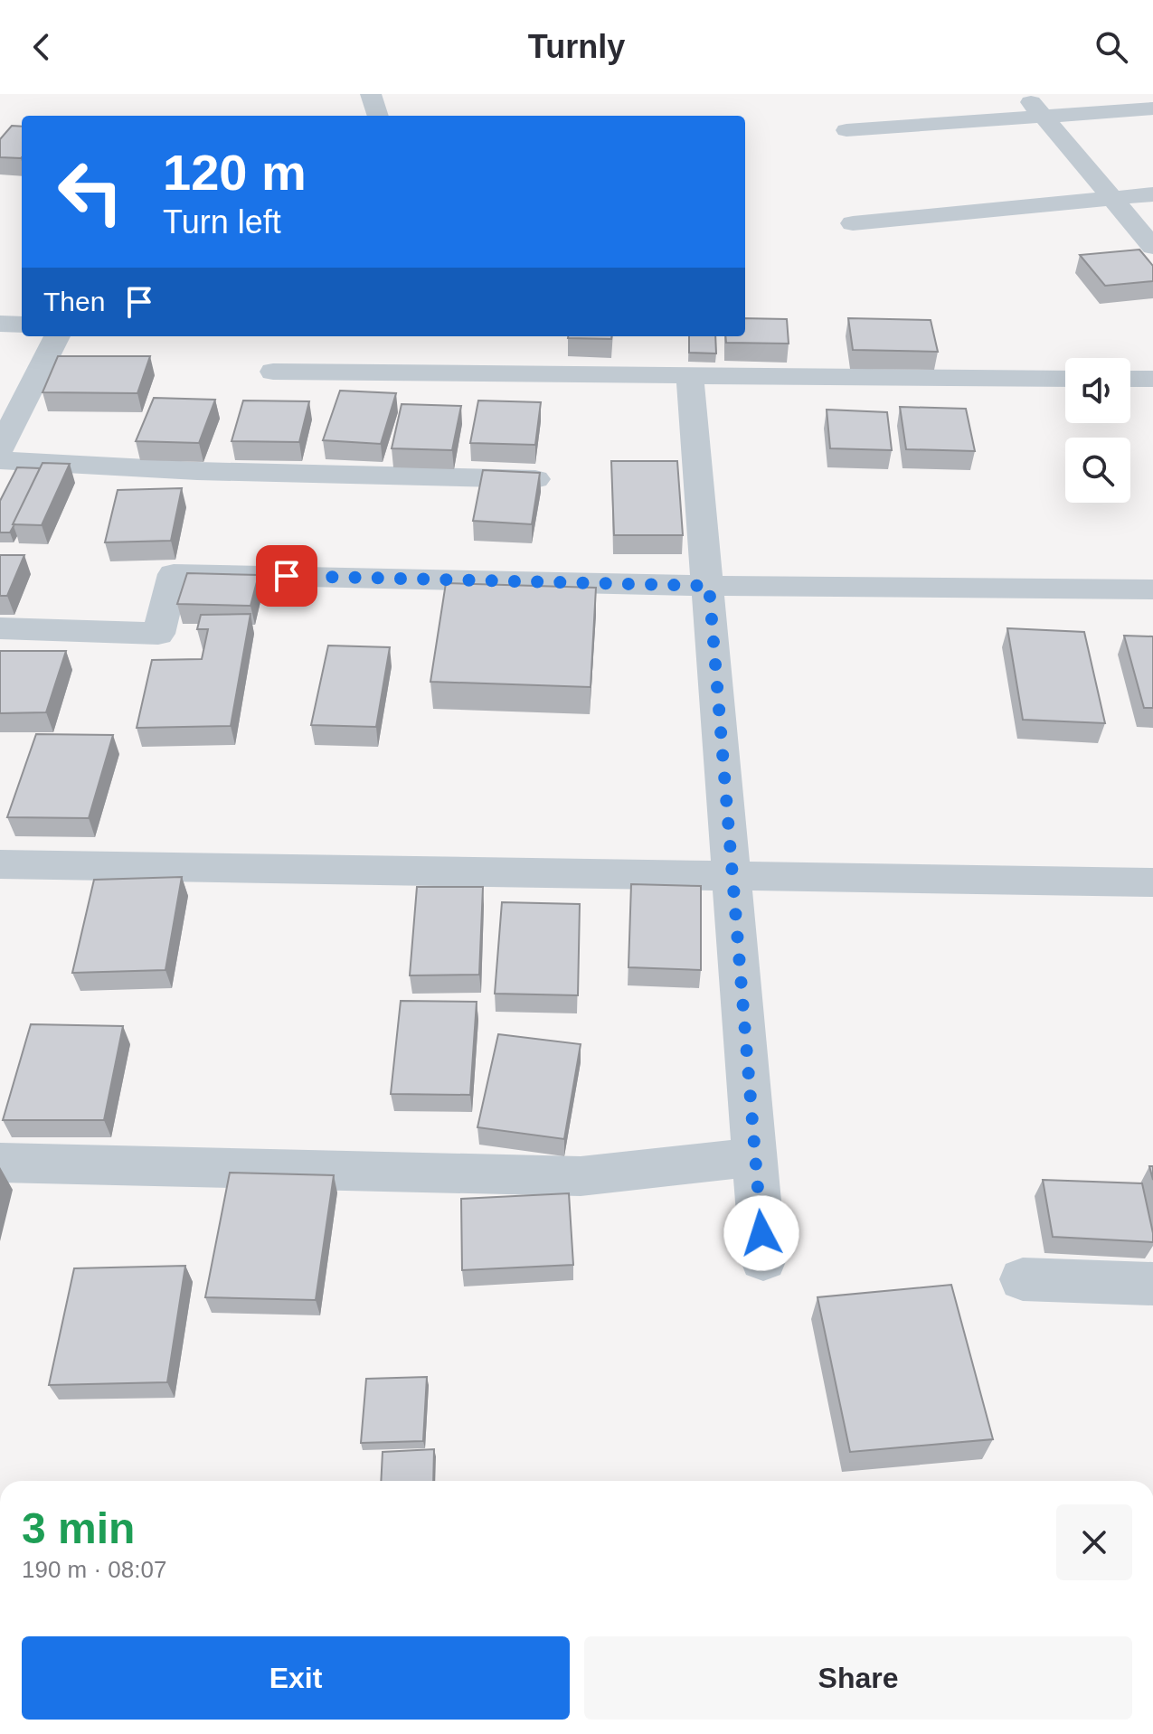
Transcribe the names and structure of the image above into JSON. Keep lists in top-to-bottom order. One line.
{"page":{"header":"Turnly","turn":["120 m","Turn left"],"then":"Then","heading":["3 min","190 m · 08:07"],"buttons":["Exit","Share"]}}
